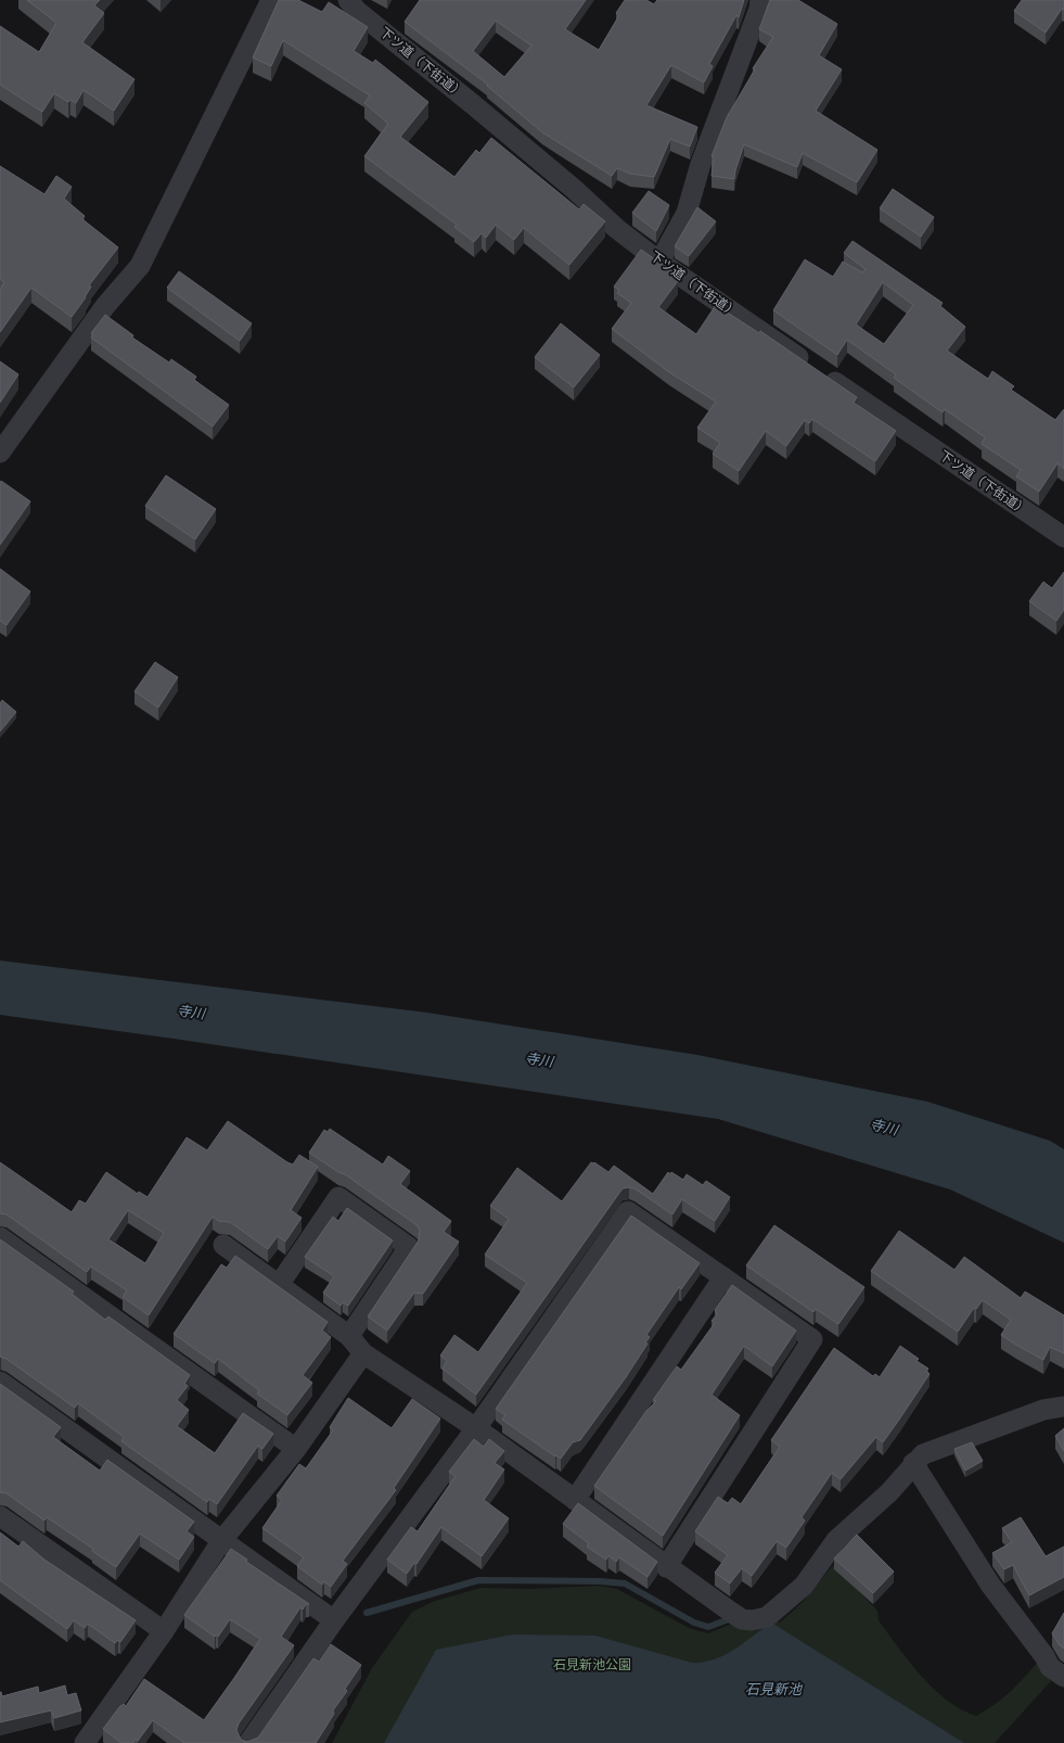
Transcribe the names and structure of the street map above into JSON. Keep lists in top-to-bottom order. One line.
{"streets":{"street":["下ツ道（下街道）"]},"water":["寺川","石見新池"],"parks":["石見新池公園"]}
